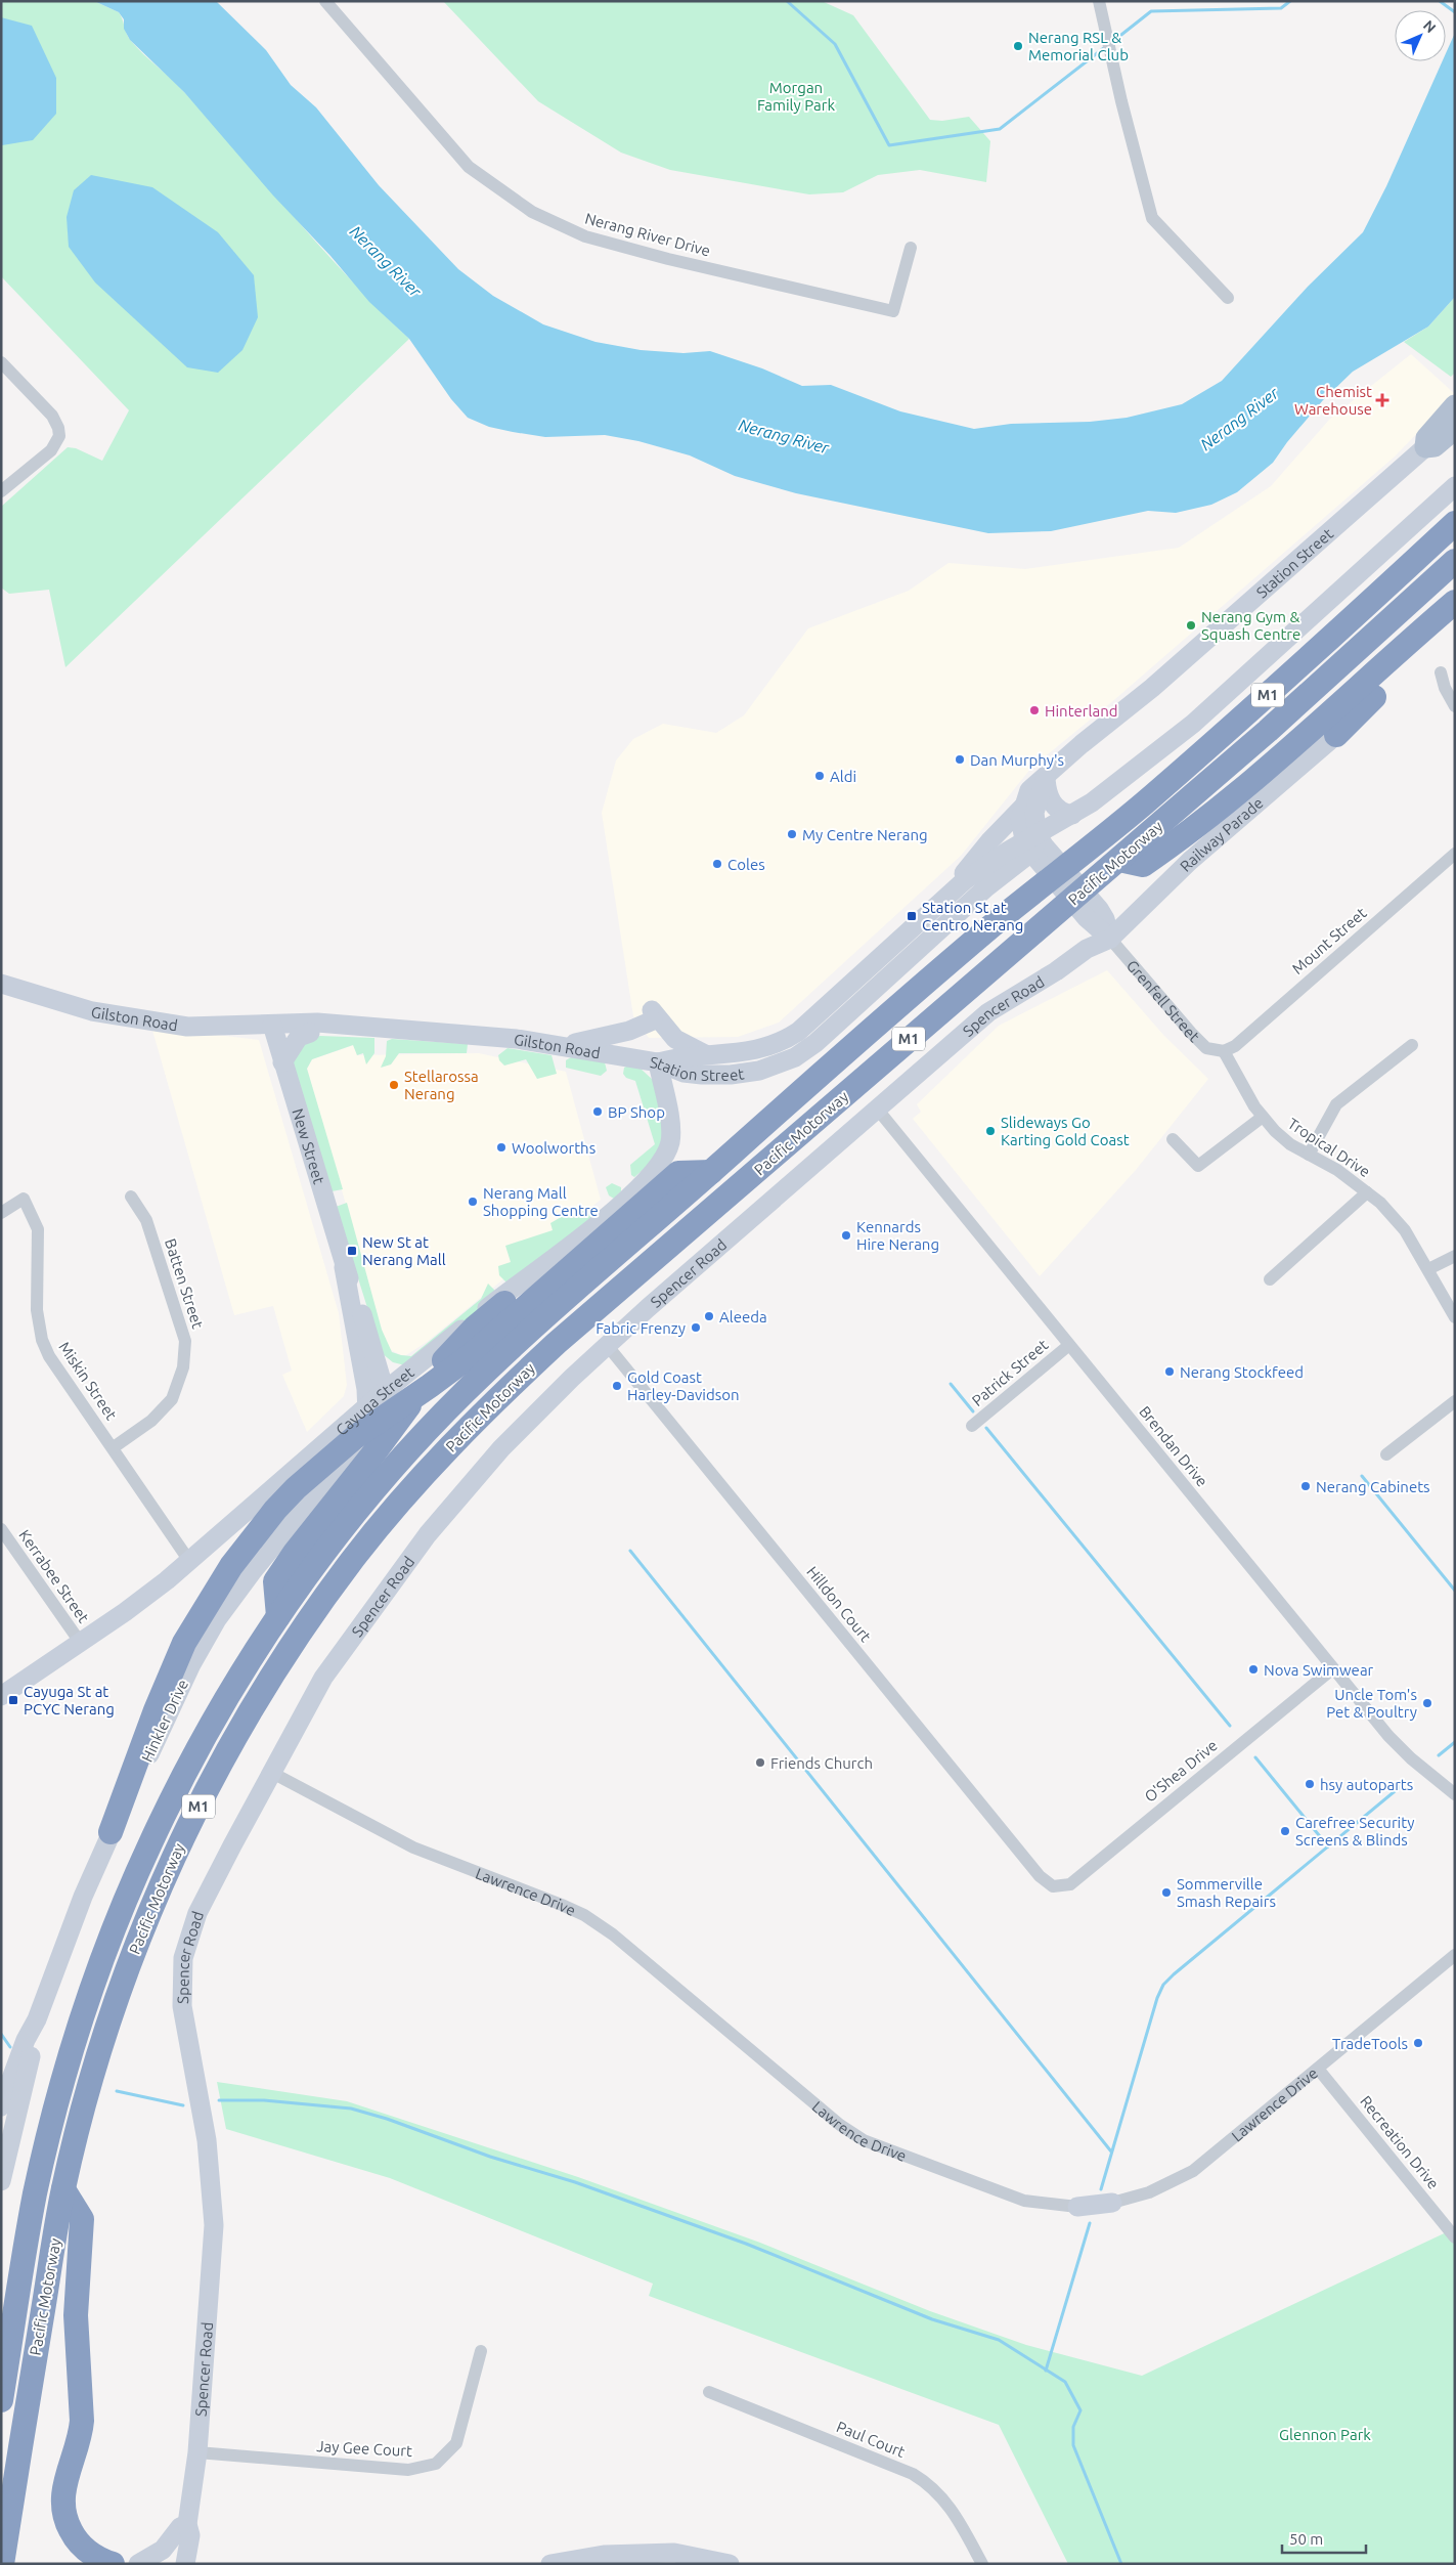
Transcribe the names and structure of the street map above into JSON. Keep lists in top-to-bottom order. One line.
{"streets":{"highway":["M1","Pacific Motorway"],"street":["Nerang River Drive","Station Street","Railway Parade","Mount Street","Grenfell Street","Spencer Road","Gilston Road","New Street","Tropical Drive","Batten Street","Patrick Street","Miskin Street","Cayuga Street","Brendan Drive","Kerrabee Street","Hilldon Court","Hinkler Drive","O'Shea Drive","Lawrence Drive","Recreation Drive","Paul Court","Jay Gee Court"]},"crossings":[["Station Street","Grenfell Street"],["Station Street","Gilston Road"],["Station Street","Cayuga Street"],["Railway Parade","Grenfell Street"],["Railway Parade","Spencer Road"],["Mount Street","Grenfell Street"],["Mount Street","Tropical Drive"],["Grenfell Street","Spencer Road"],["Grenfell Street","Tropical Drive"],["Spencer Road","Brendan Drive"],["Spencer Road","Hilldon Court"],["Spencer Road","Lawrence Drive"],["Spencer Road","Jay Gee Court"],["Gilston Road","New Street"],["Gilston Road","Cayuga Street"],["New Street","Cayuga Street"],["New Street","Hinkler Drive"],["Batten Street","Miskin Street"],["Patrick Street","Brendan Drive"],["Miskin Street","Cayuga Street"],["Cayuga Street","Kerrabee Street"],["Cayuga Street","Hinkler Drive"],["Brendan Drive","O'Shea Drive"],["Hilldon Court","O'Shea Drive"],["Lawrence Drive","Recreation Drive"]],"water":["Nerang River"],"parks":["Morgan Family Park","Glennon Park"],"places":{"other":["Nerang RSL & Memorial Club","Nerang Gym & Squash Centre","Hinterland","Dan Murphy's","Aldi","My Centre Nerang","Coles","Stellarossa Nerang","BP Shop","Slideways Go Karting Gold Coast","Woolworths","Nerang Mall Shopping Centre","Kennards Hire Nerang","Aleeda","Fabric Frenzy","Nerang Stockfeed","Gold Coast Harley-Davidson","Nerang Cabinets","Nova Swimwear","Uncle Tom's Pet & Poultry","Friends Church","hsy autoparts","Carefree Security Screens & Blinds","Sommerville Smash Repairs","TradeTools"],"health":["Chemist Warehouse"],"transit":["Station St at Centro Nerang","New St at Nerang Mall","Cayuga St at PCYC Nerang"]},"scale_bar":"50 m","north":"top right"}
